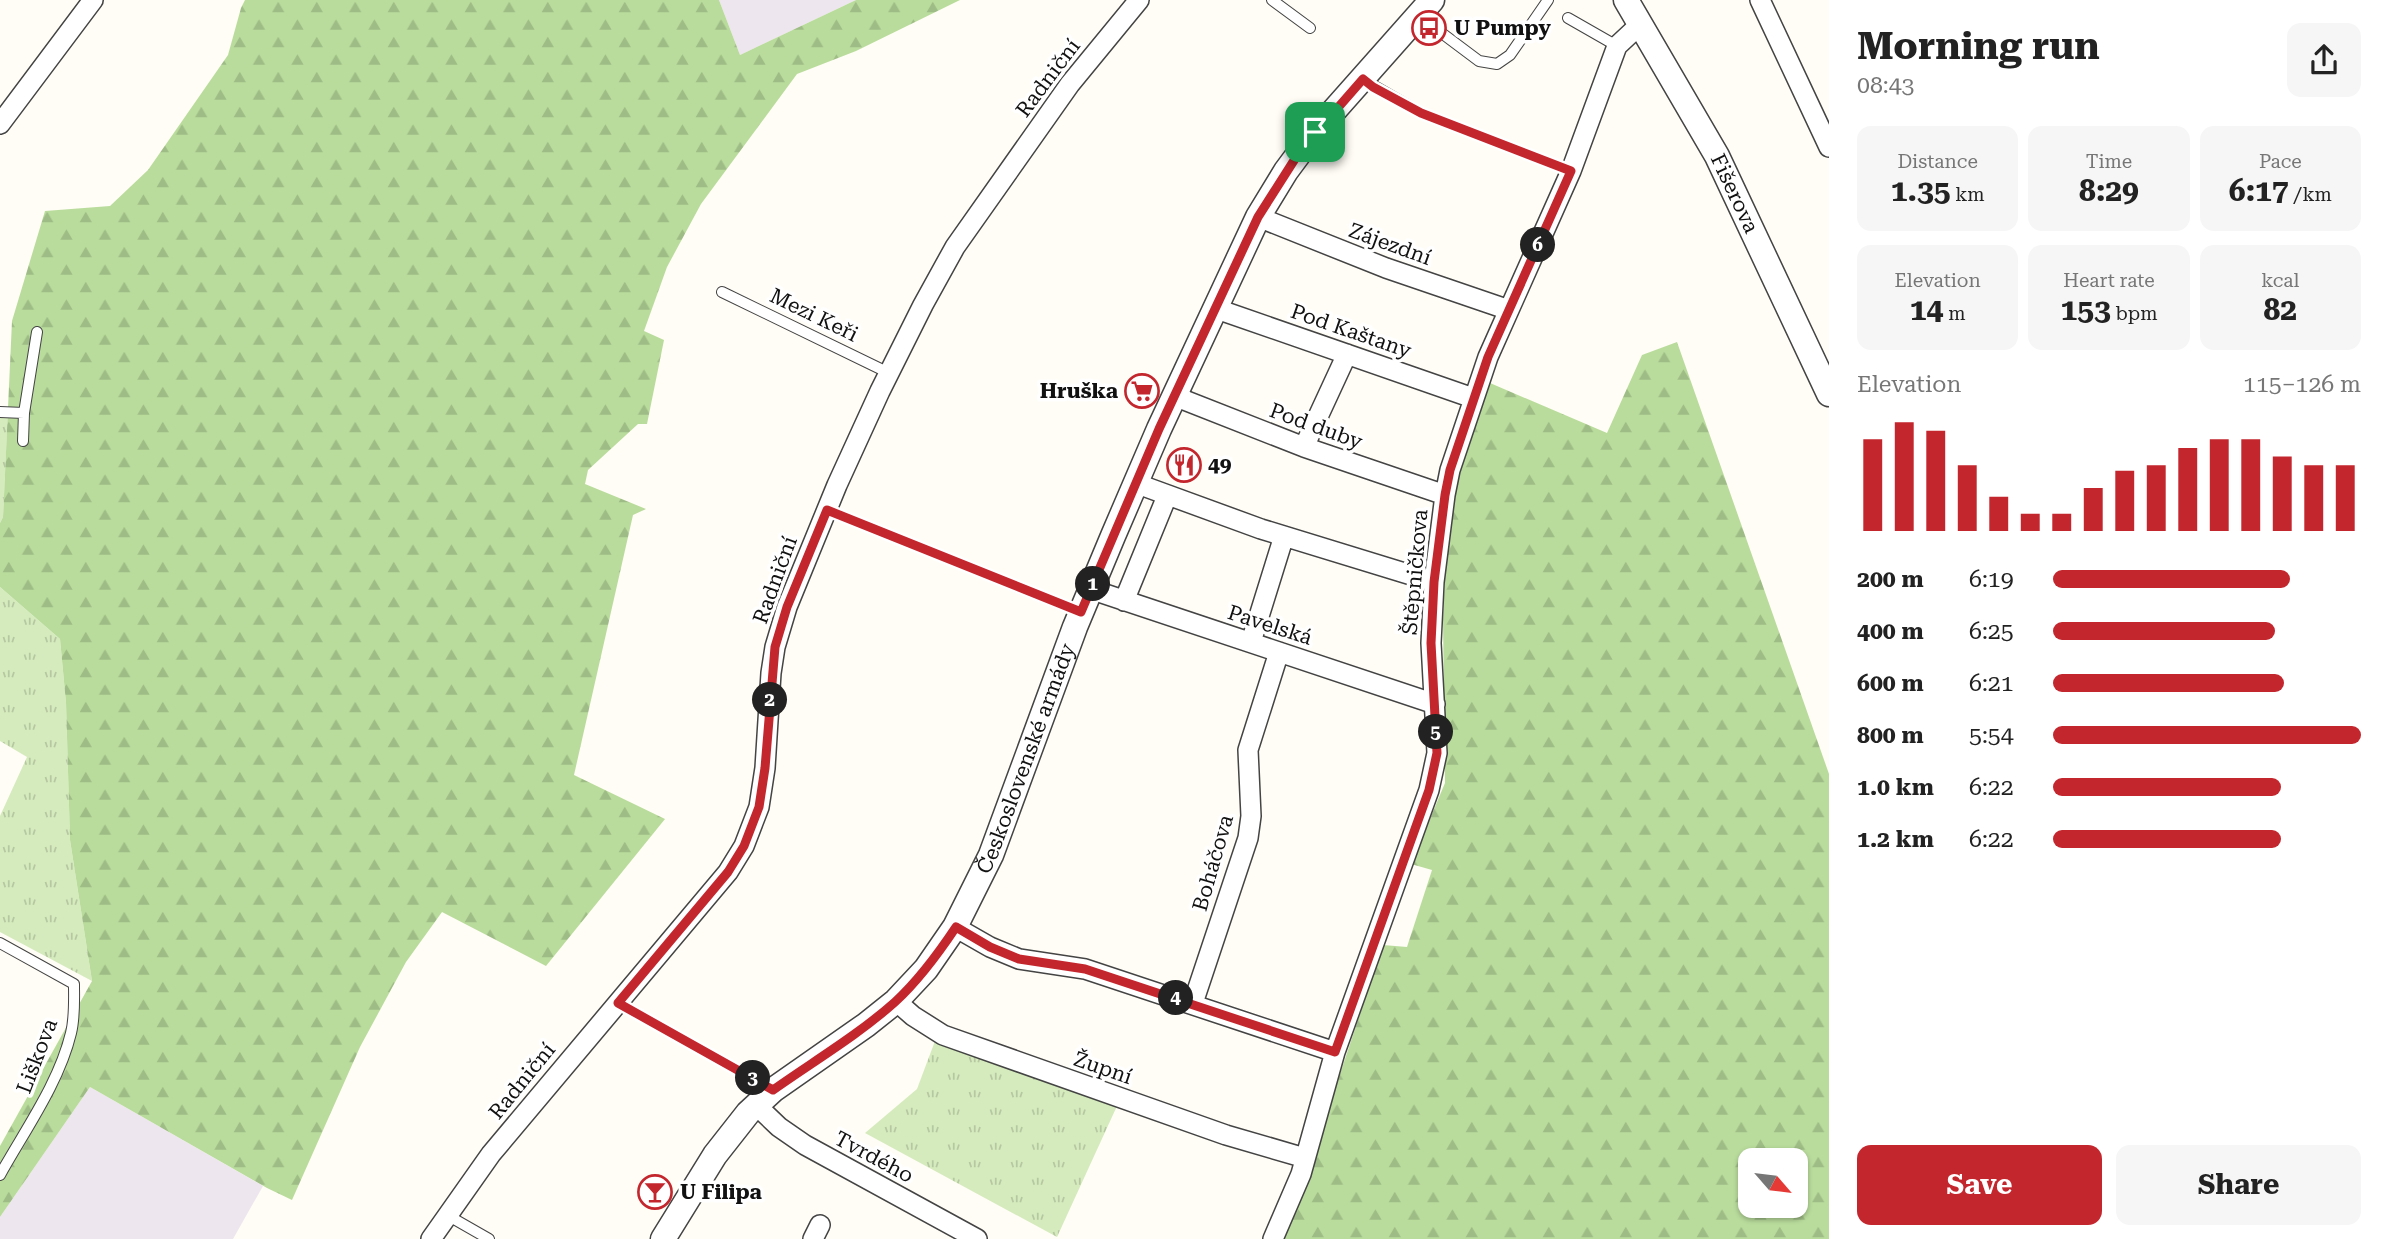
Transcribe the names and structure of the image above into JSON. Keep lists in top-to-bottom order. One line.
{"streets":{"street":["Radniční","Fišerova","Zájezdní","Pod Kaštany","Pod duby","Štěpničkova","Pavelská","Československé armády","Boháčova","Župní","Tvrdého"],"lane":["Mezi Keři","Liškova"]},"crossings":[["Radniční","Mezi Keři"],["Zájezdní","Štěpničkova"],["Zájezdní","Československé armády"],["Pod Kaštany","Štěpničkova"],["Pod Kaštany","Československé armády"],["Pod duby","Štěpničkova"],["Pod duby","Československé armády"],["Štěpničkova","Pavelská"],["Štěpničkova","Župní"],["Pavelská","Československé armády"],["Pavelská","Boháčova"],["Československé armády","Župní"],["Československé armády","Tvrdého"]],"places":{"bus stop":["U Pumpy"],"supermarket":["Hruška"],"restaurant":["49"],"bar":["U Filipa"]},"north":"bottom right","page":{"heading":["Morning run","08:43"],"stats":[["Distance","1.35 km"],["Time","8:29"],["Pace","6:17 /km"],["Elevation","14 m"],["Heart rate","153 bpm"],["kcal","82"]],"pins":["6","1","2","5","4","3"],"chart":["Elevation","115–126 m"],"list":[{"name":"200 m","note":"6:19"},{"name":"400 m","note":"6:25"},{"name":"600 m","note":"6:21"},{"name":"800 m","note":"5:54"},{"name":"1.0 km","note":"6:22"},{"name":"1.2 km","note":"6:22"}],"buttons":["Save","Share"]}}
